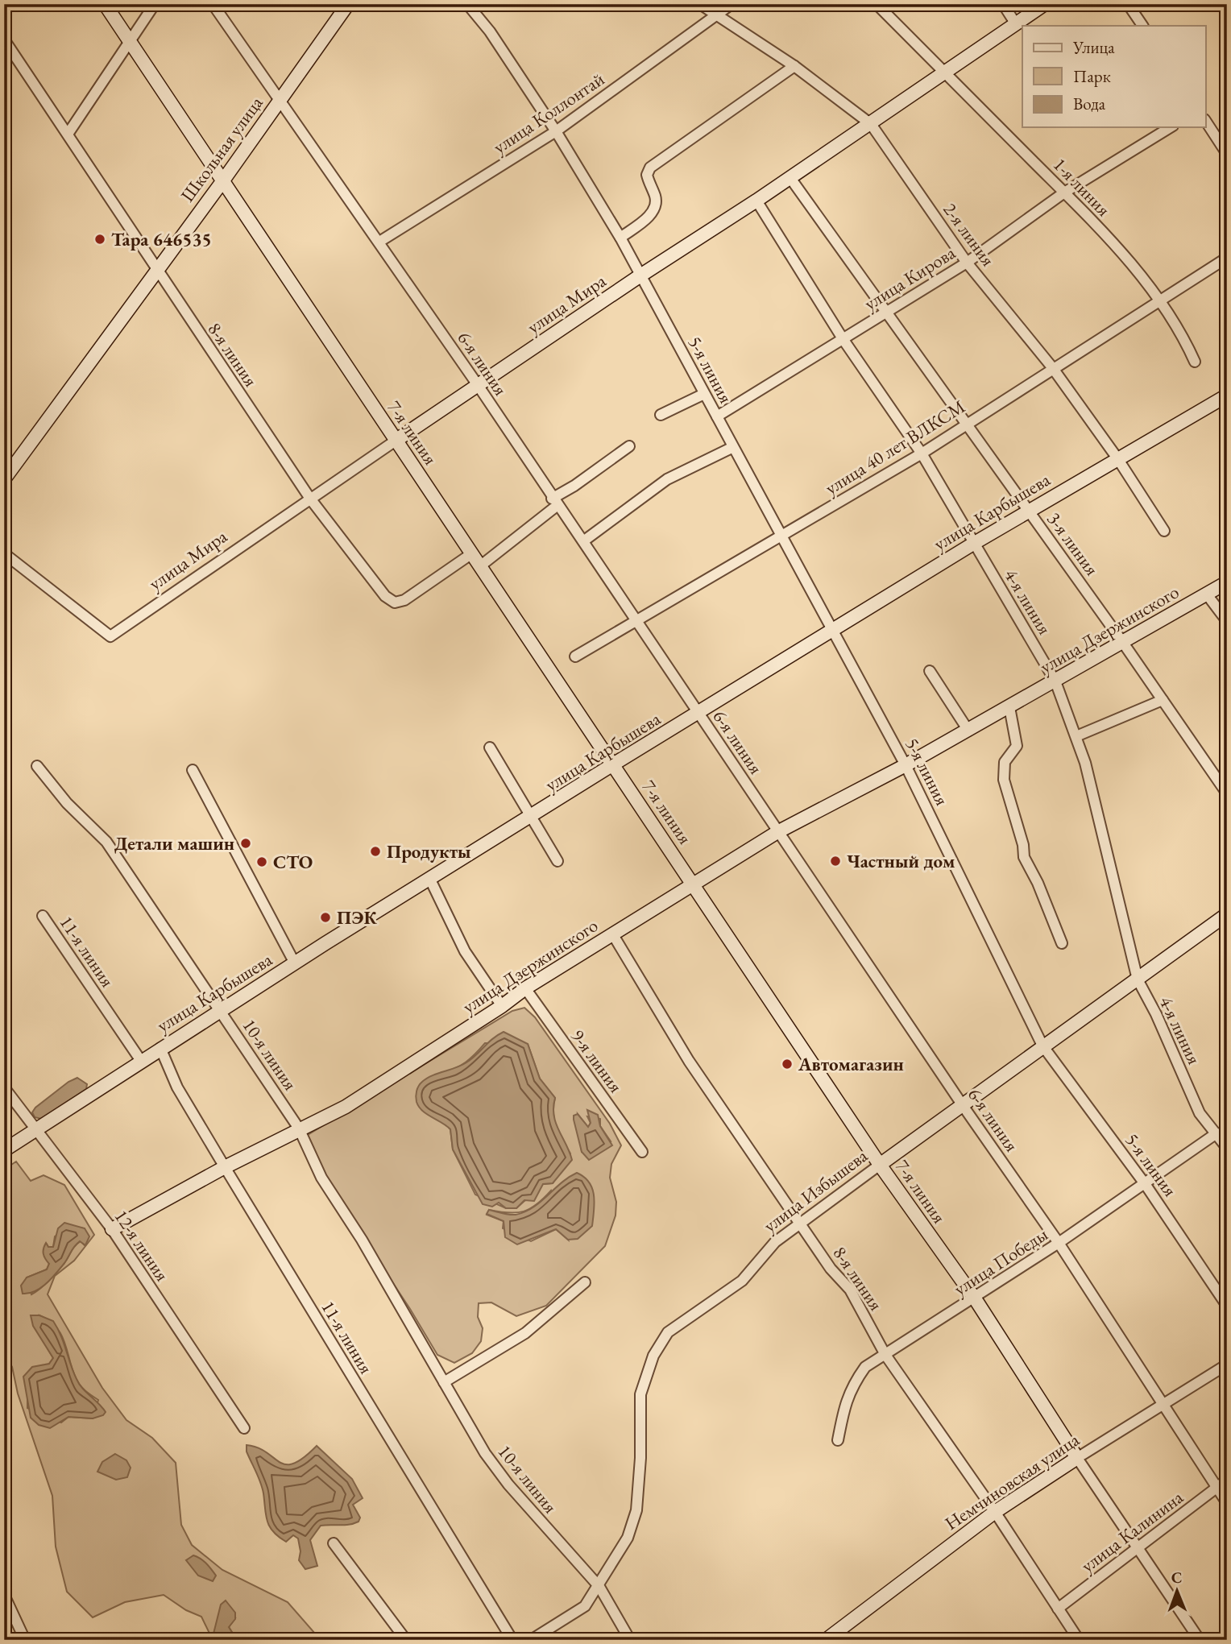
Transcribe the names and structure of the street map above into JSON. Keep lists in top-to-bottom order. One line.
{"streets":{"main road":["Школьная улица","улица Мира","7-я линия","улица Карбышева","улица Дзержинского","улица Избышева","Немчиновская улица"],"street":["улица Коллонтай","1-я линия","2-я линия","улица Кирова","8-я линия","6-я линия","5-я линия","улица 40 лет ВЛКСМ","3-я линия","4-я линия","11-я линия","10-я линия","9-я линия","12-я линия","улица Победы","улица Калинина"]},"crossings":[["улица Коллонтай","2-я линия"],["улица Коллонтай","6-я линия"],["улица Коллонтай","5-я линия"],["Школьная улица","8-я линия"],["Школьная улица","6-я линия"],["Школьная улица","7-я линия"],["1-я линия","улица Кирова"],["1-я линия","улица Мира"],["1-я линия","улица 40 лет ВЛКСМ"],["2-я линия","улица Кирова"],["2-я линия","улица Мира"],["2-я линия","улица 40 лет ВЛКСМ"],["2-я линия","улица Карбышева"],["улица Кирова","5-я линия"],["улица Кирова","3-я линия"],["улица Кирова","4-я линия"],["улица Мира","8-я линия"],["улица Мира","6-я линия"],["улица Мира","5-я линия"],["улица Мира","7-я линия"],["улица Мира","3-я линия"],["улица Мира","4-я линия"],["8-я линия","7-я линия"],["8-я линия","улица Дзержинского"],["8-я линия","улица Избышева"],["8-я линия","улица Победы"],["8-я линия","Немчиновская улица"],["8-я линия","улица Калинина"],["6-я линия","улица 40 лет ВЛКСМ"],["6-я линия","улица Карбышева"],["6-я линия","улица Дзержинского"],["6-я линия","улица Избышева"],["6-я линия","улица Победы"],["6-я линия","Немчиновская улица"],["6-я линия","улица Калинина"],["5-я линия","улица 40 лет ВЛКСМ"],["5-я линия","улица Карбышева"],["5-я линия","улица Дзержинского"],["5-я линия","улица Избышева"],["5-я линия","улица Победы"],["7-я линия","улица Карбышева"],["7-я линия","улица Дзержинского"],["7-я линия","улица Избышева"],["7-я линия","улица Победы"],["7-я линия","Немчиновская улица"],["7-я линия","улица Калинина"],["улица 40 лет ВЛКСМ","3-я линия"],["улица 40 лет ВЛКСМ","4-я линия"],["улица Карбышева","3-я линия"],["улица Карбышева","4-я линия"],["улица Карбышева","11-я линия"],["улица Карбышева","10-я линия"],["улица Карбышева","12-я линия"],["3-я линия","улица Дзержинского"],["4-я линия","улица Дзержинского"],["4-я линия","улица Избышева"],["4-я линия","улица Победы"],["улица Дзержинского","11-я линия"],["улица Дзержинского","10-я линия"],["улица Дзержинского","9-я линия"],["улица Дзержинского","12-я линия"],["10-я линия","улица Избышева"]],"places":["Тара 646535","Детали машин","Продукты","Частный дом","СТО","ПЭК","Автомагазин"],"legend":["Улица","Парк","Вода"],"north":"top"}
